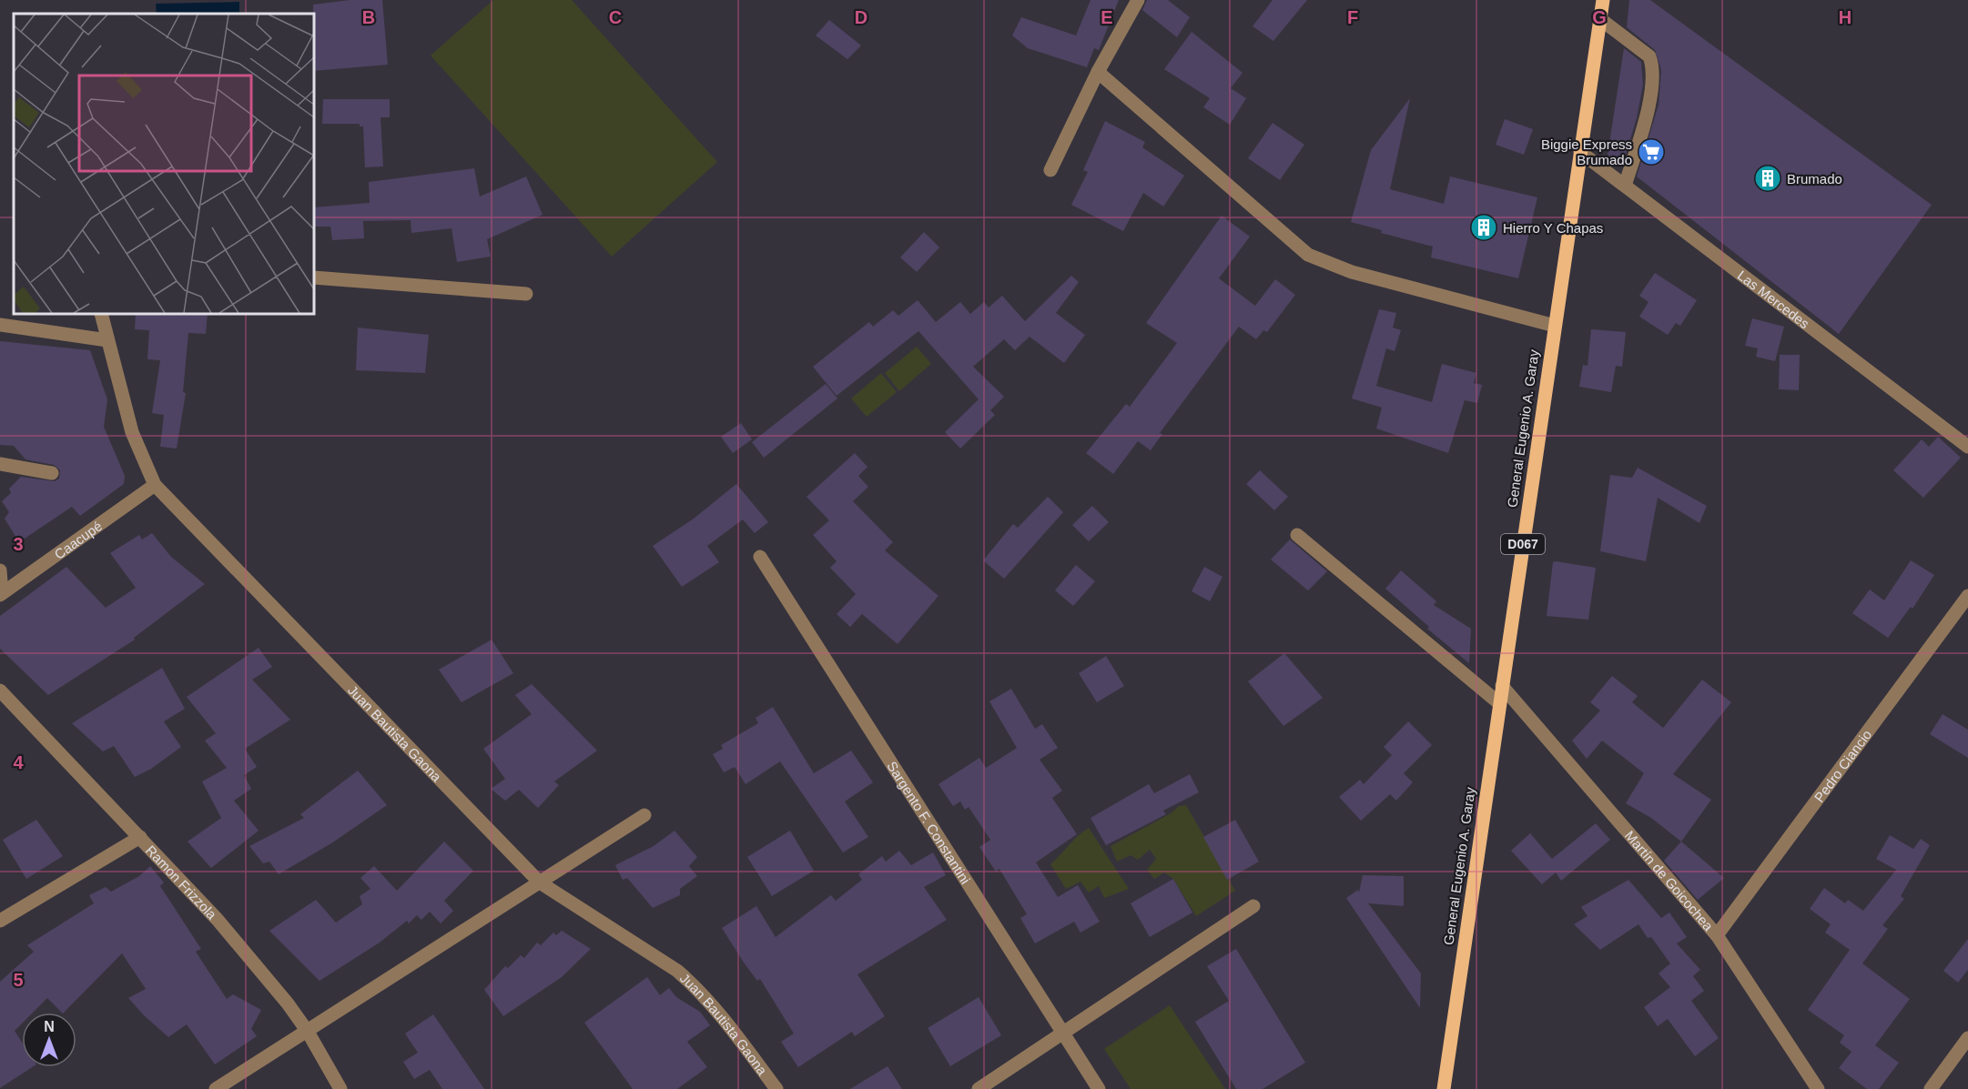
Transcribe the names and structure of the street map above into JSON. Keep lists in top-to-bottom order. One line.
{"streets":{"main road":["General Eugenio A. Garay","D067"],"street":["Las Mercedes","Caacupé","Juan Bautista Gaona","Pedro Ciancio","Sargento F. Constantini","Martín de Goicochea","Ramon Frizzola"]},"crossings":[["Las Mercedes","General Eugenio A. Garay"],["General Eugenio A. Garay","Martín de Goicochea"],["Caacupé","Juan Bautista Gaona"],["Pedro Ciancio","Martín de Goicochea"]],"places":{"supermarket":["Biggie Express Brumado"],"building":["Brumado","Hierro Y Chapas"]},"north":"top","grid":{"columns":["B","C","D","E","F","G","H"],"rows":["3","4","5"]}}
